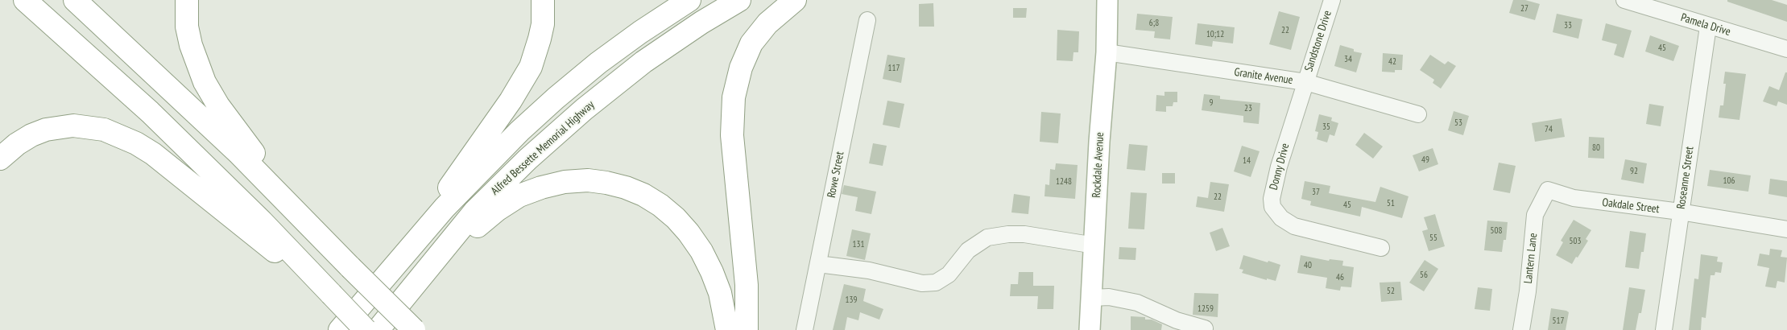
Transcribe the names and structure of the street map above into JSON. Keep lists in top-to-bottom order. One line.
{"streets":{"highway":["Alfred Bessette Memorial Highway"],"main road":["Rockdale Avenue"],"street":["Pamela Drive","Sandstone Drive","Granite Avenue","Donny Drive","Rowe Street","Roseanne Street","Oakdale Street","Lantern Lane"]},"crossings":[["Pamela Drive","Roseanne Street"],["Sandstone Drive","Granite Avenue"],["Sandstone Drive","Donny Drive"],["Granite Avenue","Rockdale Avenue"],["Granite Avenue","Donny Drive"],["Roseanne Street","Oakdale Street"],["Oakdale Street","Lantern Lane"]],"house_numbers":["27","6;8","33","22","10;12","45","34","42","117","9","23","53","35","74","80","49","14","92","106","1248","37","22","51","45","508","55","503","131","40","56","46","52","139","1259","517"]}
